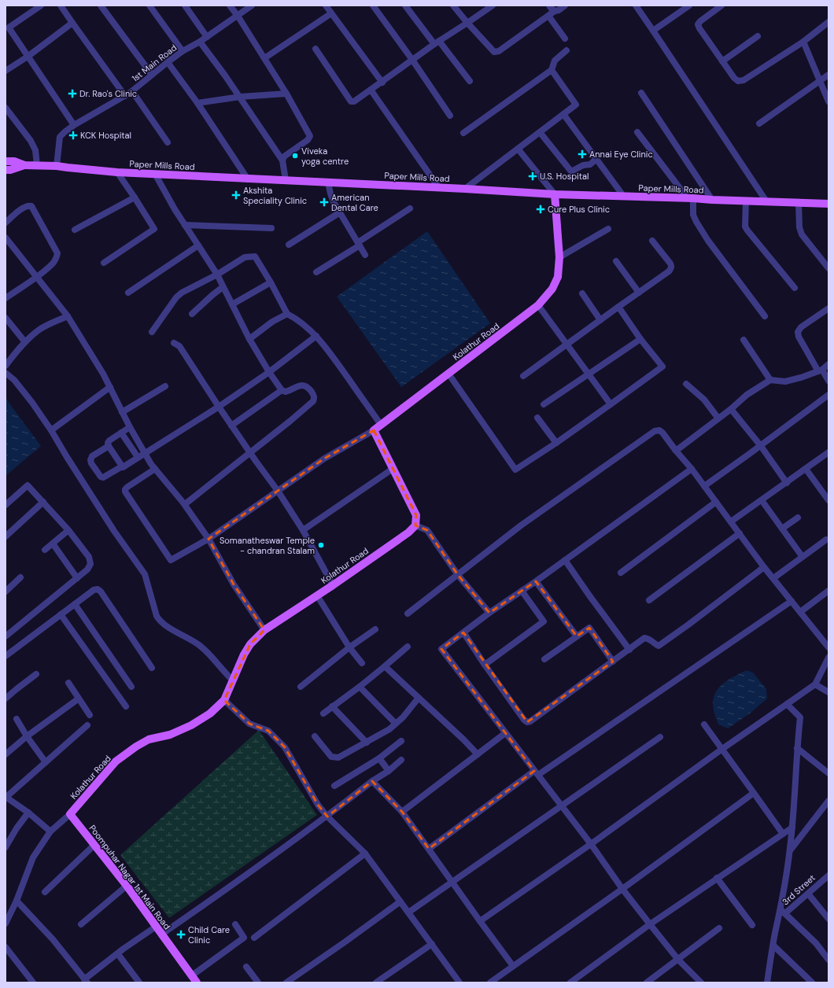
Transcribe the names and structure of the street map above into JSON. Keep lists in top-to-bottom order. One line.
{"streets":{"main road":["Paper Mills Road","Kolathur Road","Poompuhar Nagar 1st Main Road"],"street":["1st Main Road","3rd Street"]},"crossings":[["1st Main Road","Paper Mills Road"],["Paper Mills Road","Kolathur Road"],["Kolathur Road","Poompuhar Nagar 1st Main Road"]],"places":{"health":["Dr. Rao's Clinic","KCK Hospital","Annai Eye Clinic","U.S. Hospital","Akshita Speciality Clinic","American Dental Care","Cure Plus Clinic","Child Care Clinic"],"other":["Viveka yoga centre","Somanatheswar Temple - chandran Stalam"]}}
